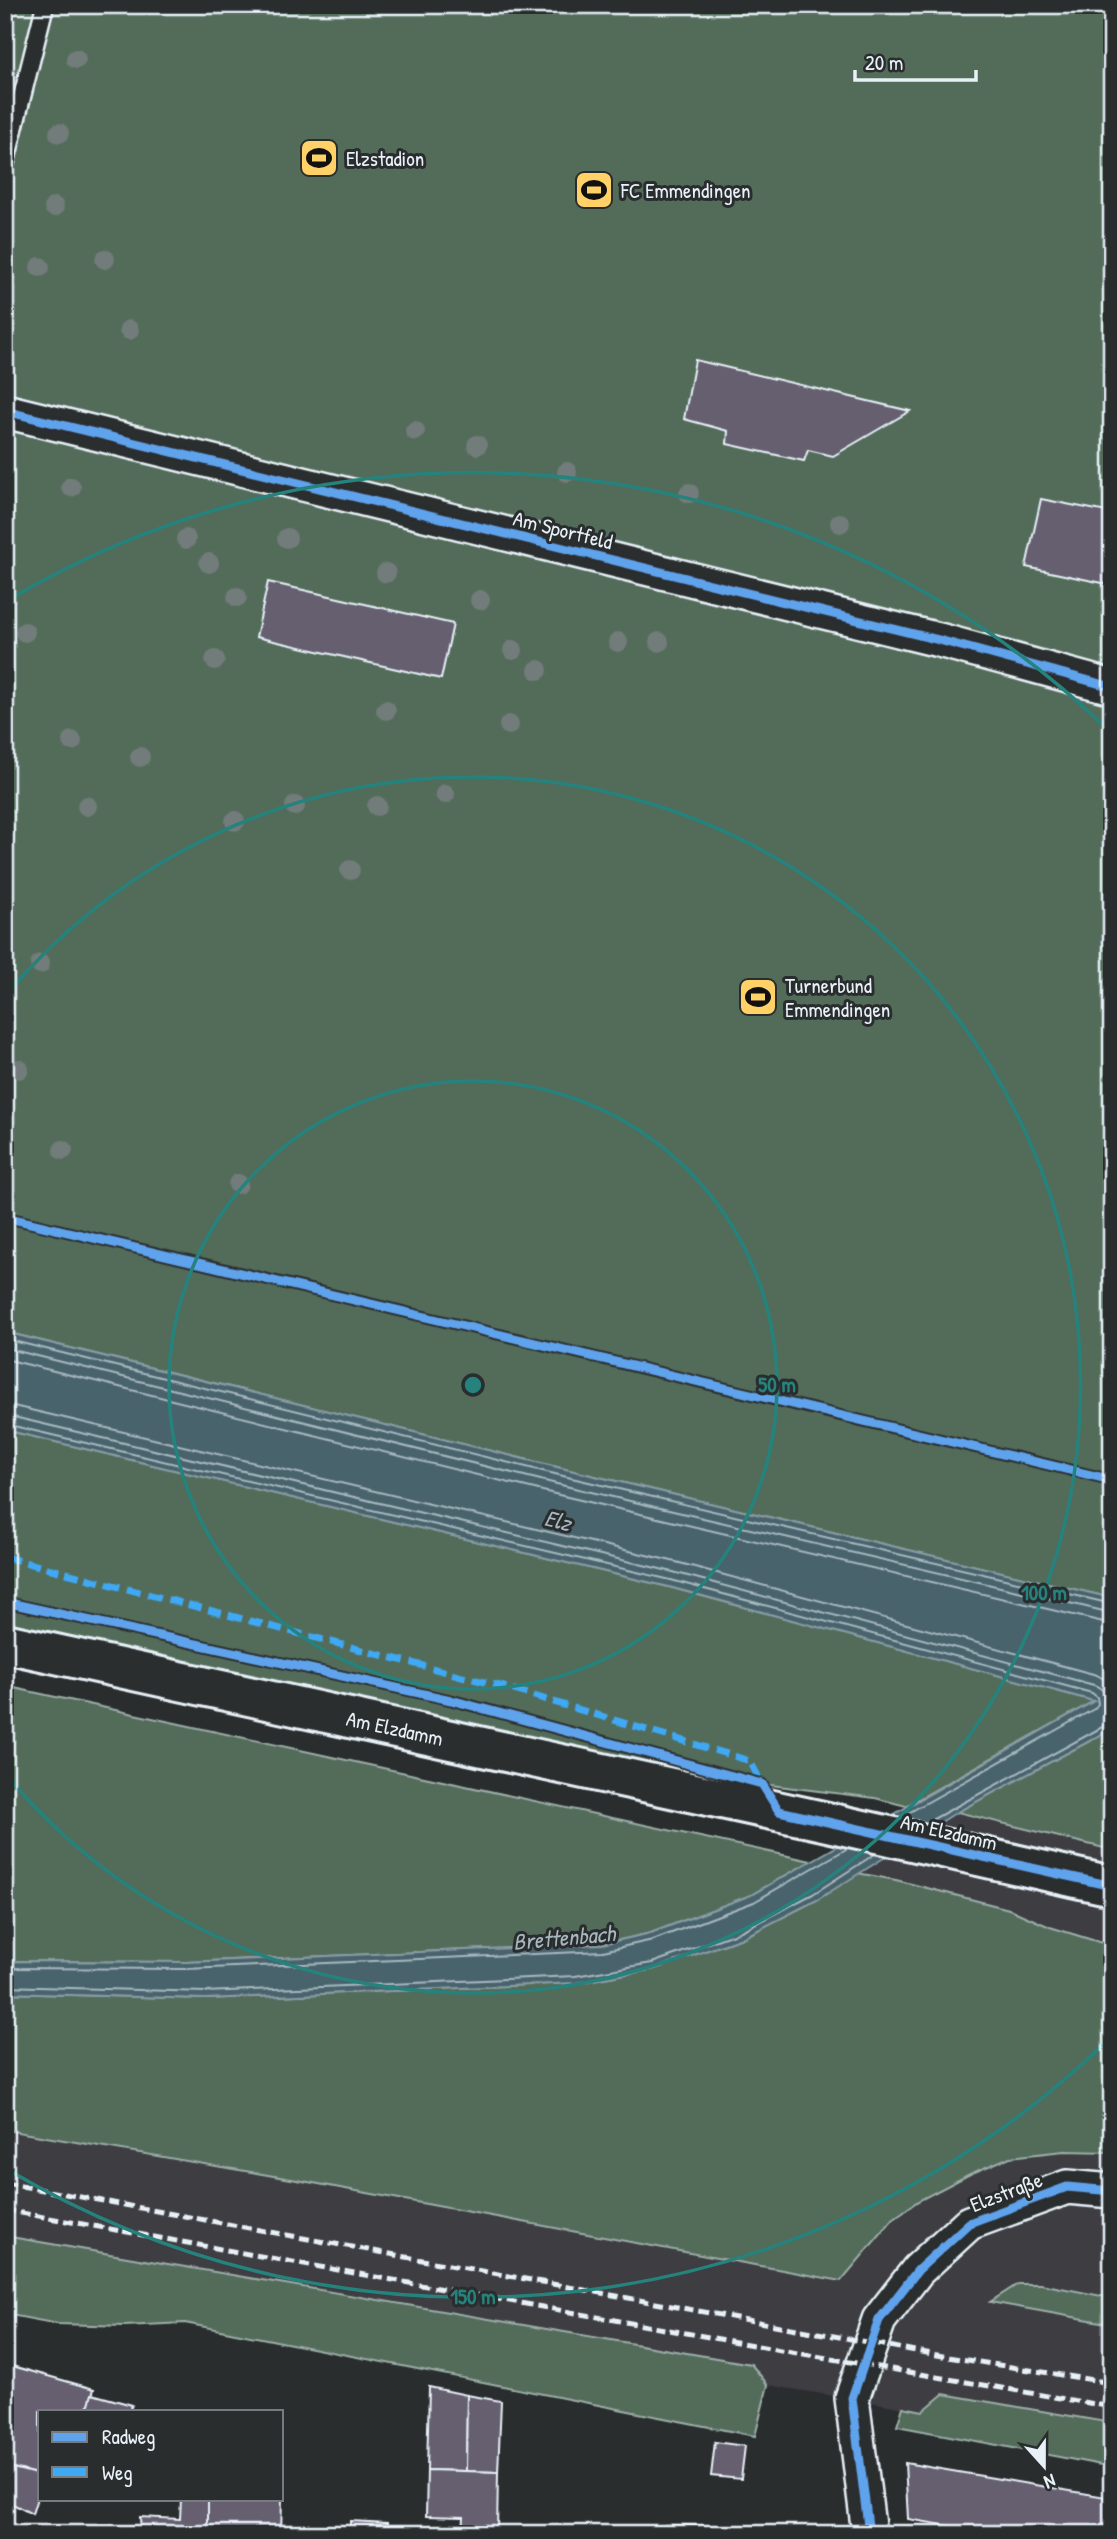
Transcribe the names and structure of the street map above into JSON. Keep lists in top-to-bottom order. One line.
{"streets":{"main road":["Am Elzdamm"],"street":["Am Sportfeld","Elzstraße"]},"water":["Elz","Brettenbach"],"places":{"sports":["Elzstadion","FC Emmendingen","Turnerbund Emmendingen"]},"legend":["Radweg","Weg"],"scale_bar":"20 m","north":"bottom","rings":["50 m","100 m","150 m"]}
